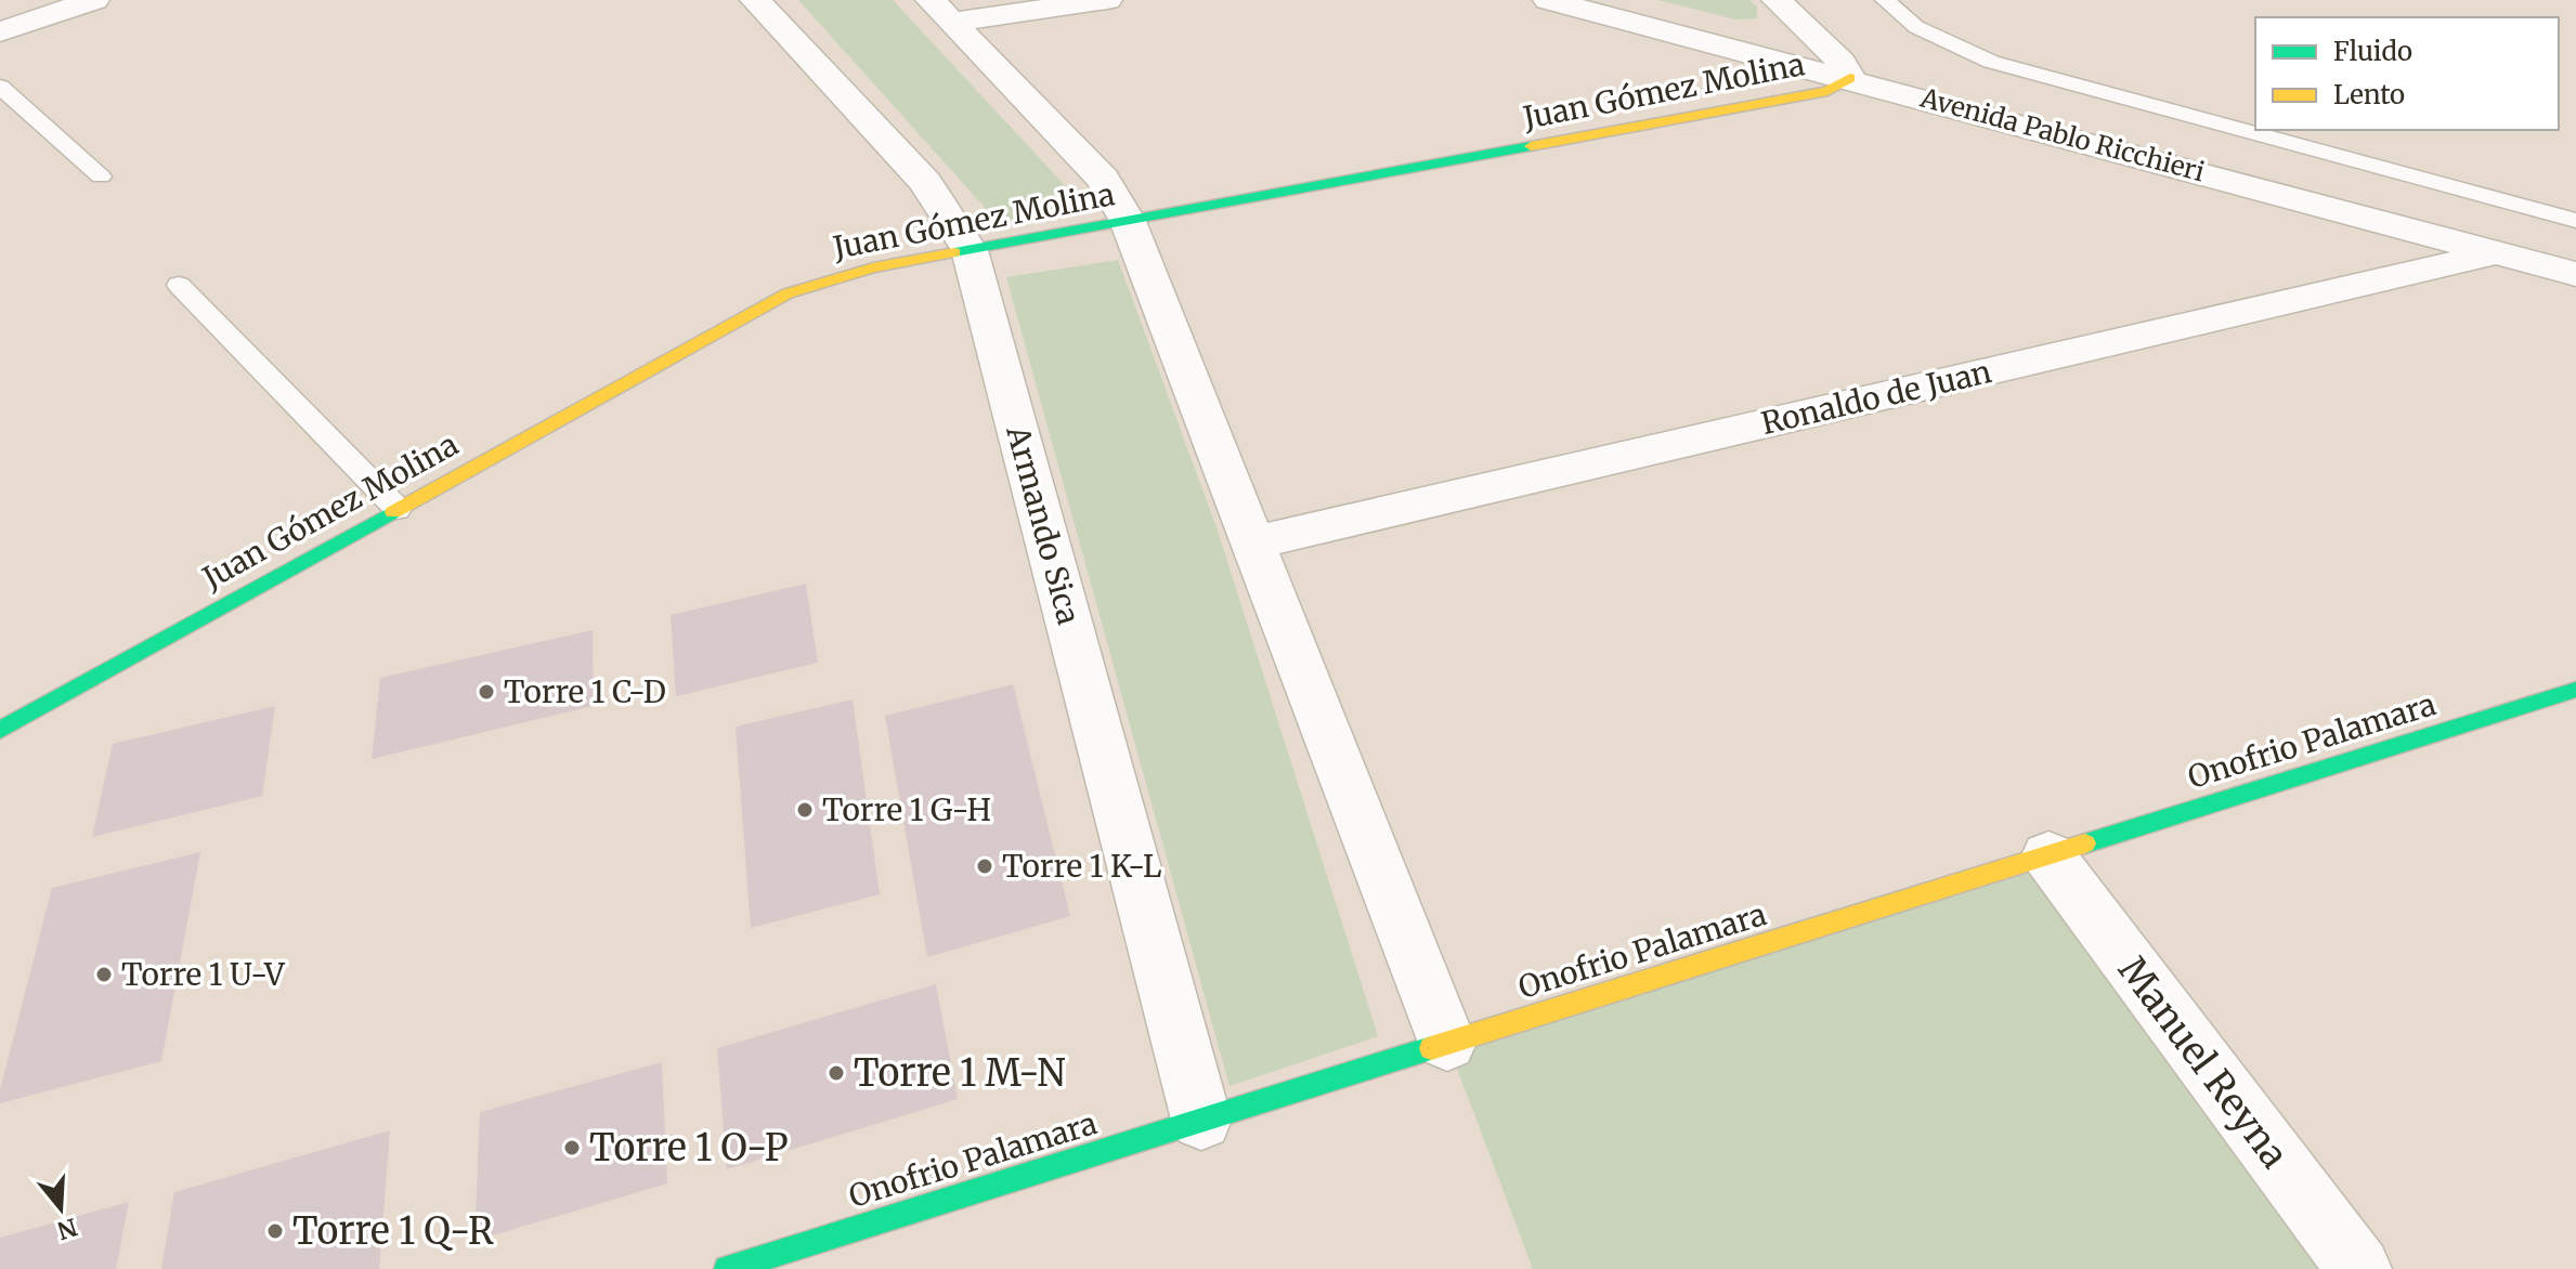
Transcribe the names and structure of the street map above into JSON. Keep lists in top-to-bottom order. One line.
{"streets":{"street":["Juan Gómez Molina","Avenida Pablo Ricchieri","Ronaldo de Juan","Armando Sica","Onofrio Palamara","Manuel Reyna"]},"crossings":[["Juan Gómez Molina","Avenida Pablo Ricchieri"],["Juan Gómez Molina","Armando Sica"],["Avenida Pablo Ricchieri","Ronaldo de Juan"],["Armando Sica","Onofrio Palamara"],["Onofrio Palamara","Manuel Reyna"]],"places":["Torre 1 C-D","Torre 1 G-H","Torre 1 K-L","Torre 1 U-V","Torre 1 M-N","Torre 1 O-P","Torre 1 Q-R"],"legend":["Fluido","Lento"],"north":"bottom"}
